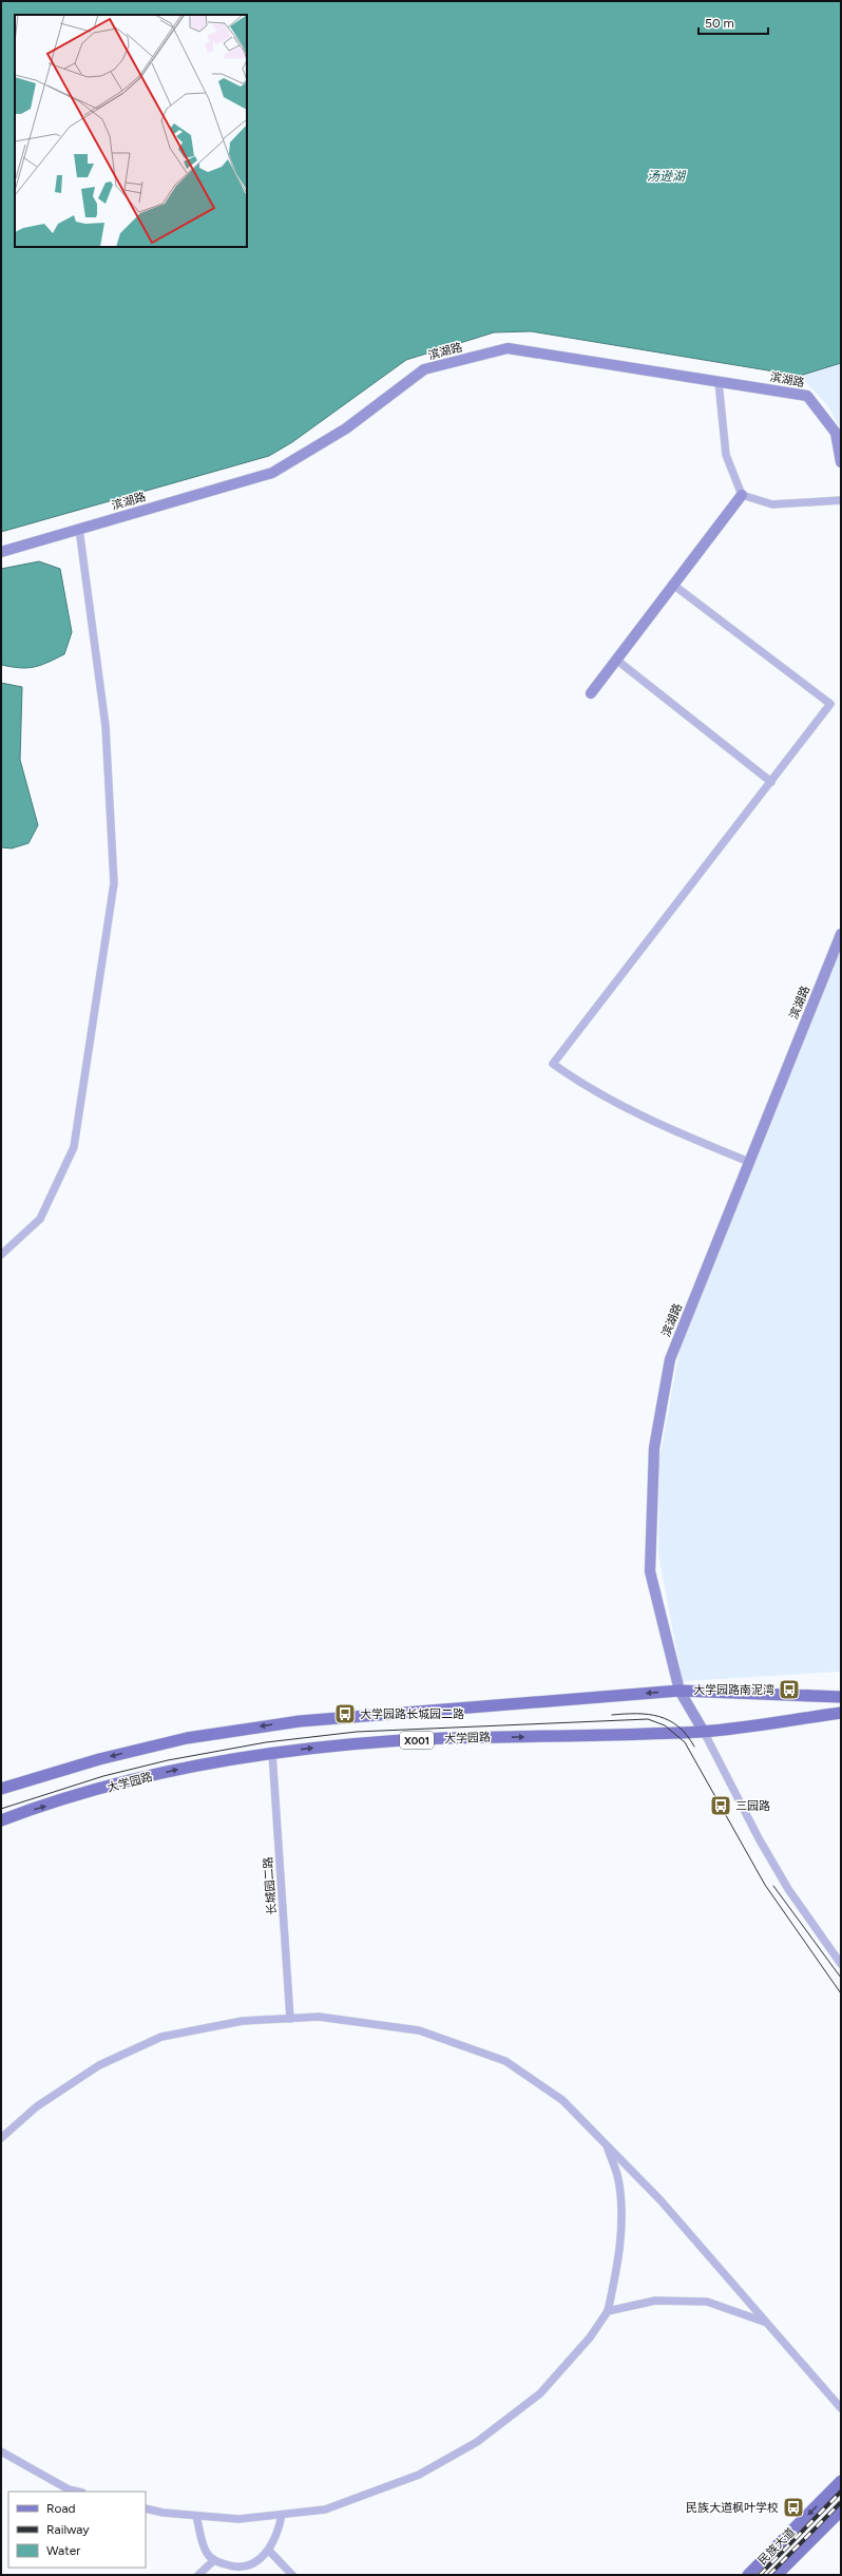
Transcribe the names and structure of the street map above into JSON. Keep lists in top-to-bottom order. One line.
{"streets":{"main road":["大学园路","X001","民族大道"],"street":["滨湖路","长城园二路"]},"crossings":[["滨湖路","大学园路"],["大学园路","长城园二路"]],"water":["汤逊湖"],"places":{"bus stop":["大学园路南泥湾","大学园路长城园二路","三园路","民族大道枫叶学校"]},"legend":["Road","Railway","Water"],"scale_bar":"50 m"}
